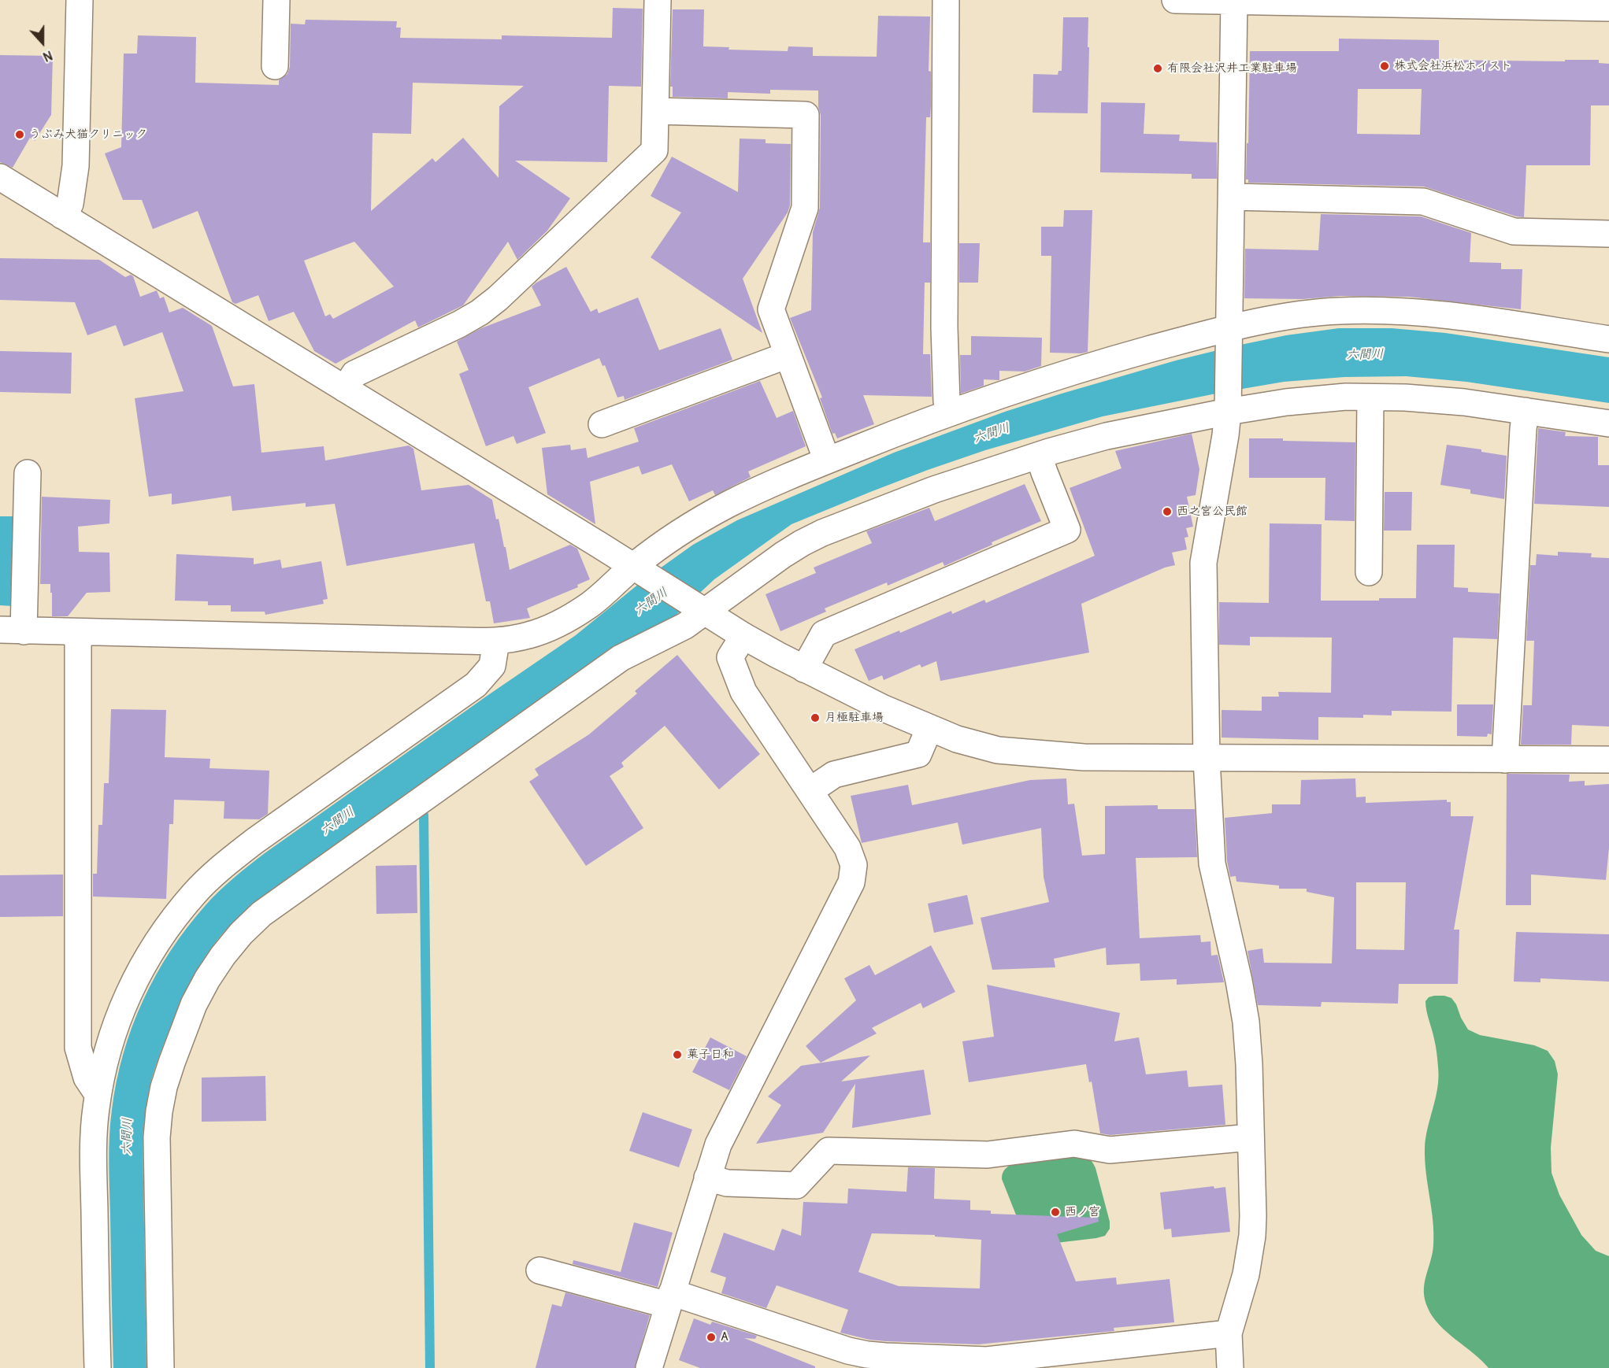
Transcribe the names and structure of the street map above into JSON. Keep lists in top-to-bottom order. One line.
{"water":["六間川"],"places":["株式会社浜松ホイスト","有限会社沢井工業駐車場","うぶみ犬猫クリニック","西之宮公民館","月極駐車場","菓子日和","西ノ宮","A"],"north":"bottom"}
